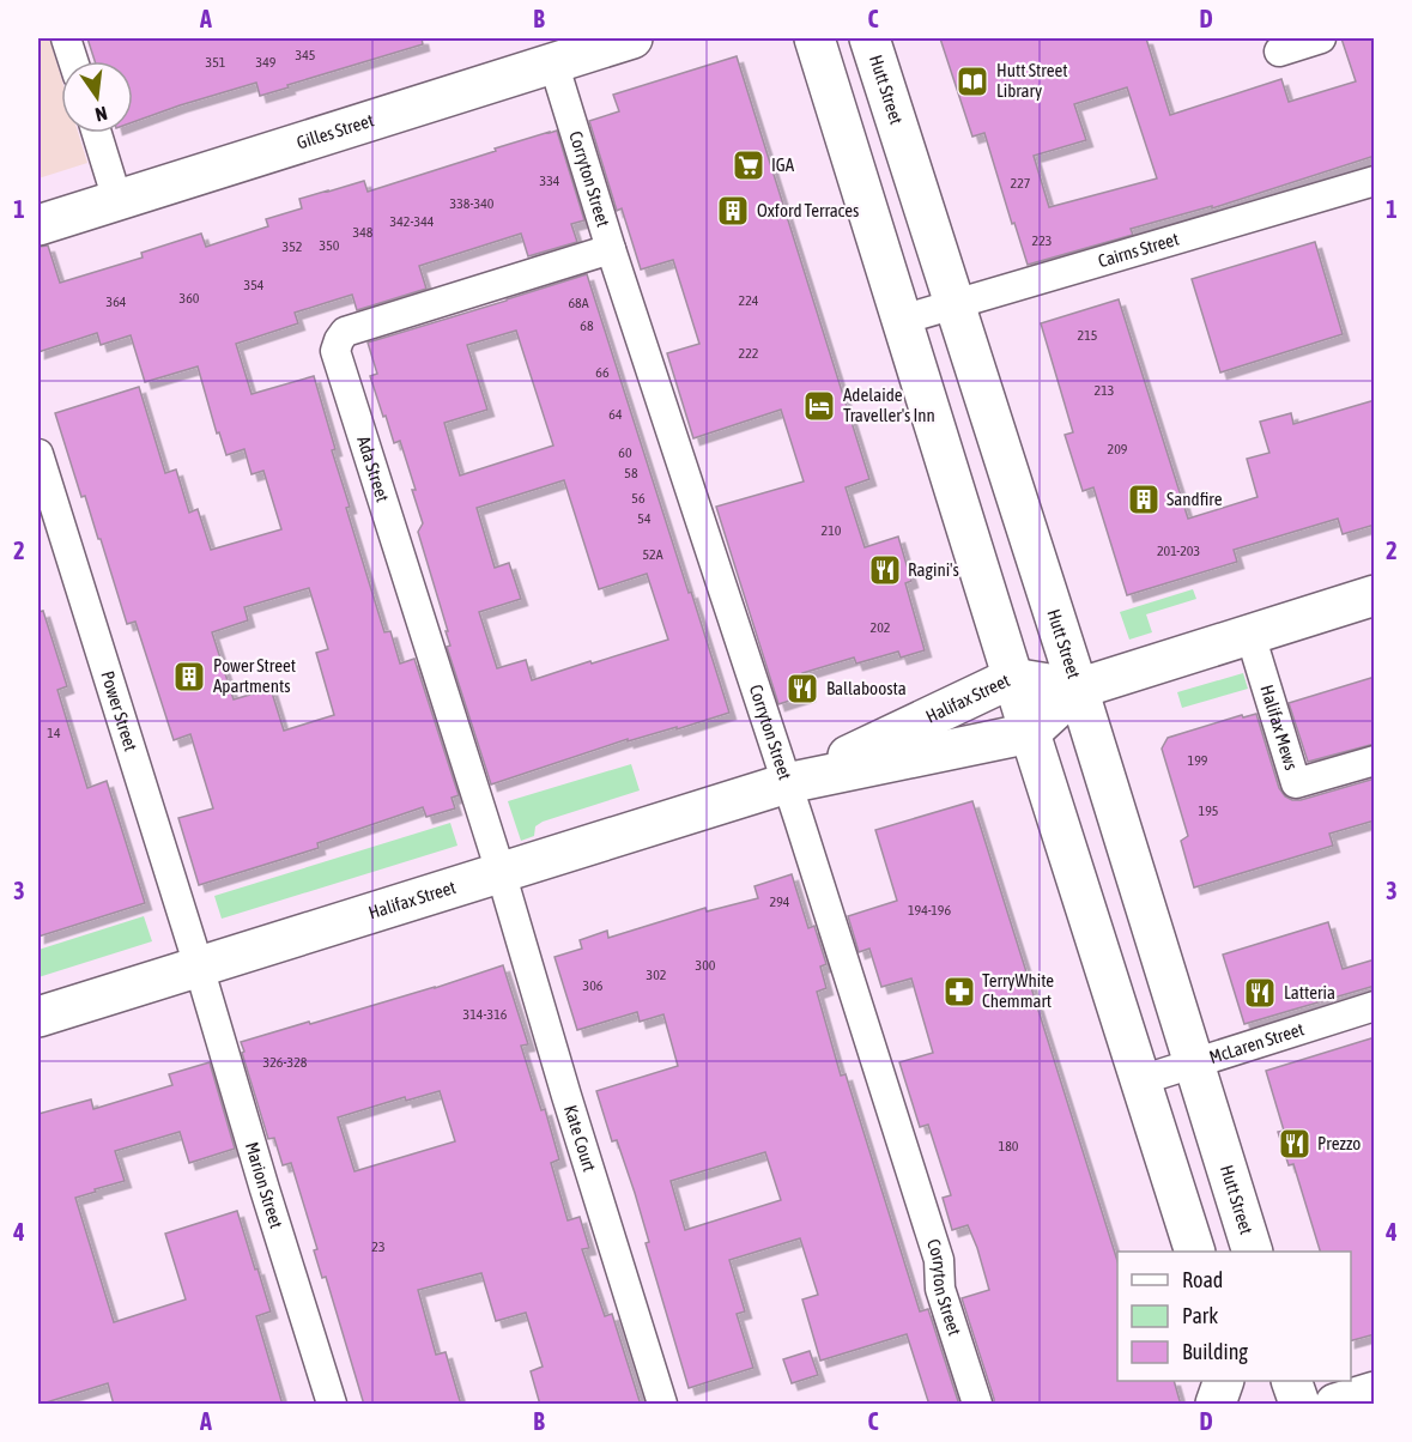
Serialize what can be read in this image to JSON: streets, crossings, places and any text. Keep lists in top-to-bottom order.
{
  "streets": {
    "main road": ["Hutt Street", "Gilles Street", "Halifax Street"],
    "street": [
      "Corryton Street",
      "Cairns Street",
      "Ada Street",
      "Power Street",
      "Halifax Mews",
      "McLaren Street",
      "Kate Court",
      "Marion Street"
    ]
  },
  "crossings": [
    ["Hutt Street", "Cairns Street"],
    ["Hutt Street", "Halifax Street"],
    ["Hutt Street", "McLaren Street"],
    ["Gilles Street", "Corryton Street"],
    ["Corryton Street", "Ada Street"],
    ["Corryton Street", "Halifax Street"],
    ["Ada Street", "Halifax Street"],
    ["Ada Street", "Kate Court"],
    ["Halifax Street", "Power Street"],
    ["Halifax Street", "Halifax Mews"],
    ["Halifax Street", "Kate Court"],
    ["Halifax Street", "Marion Street"],
    ["Power Street", "Marion Street"]
  ],
  "places": {
    "library": ["Hutt Street Library"],
    "supermarket": ["IGA"],
    "building": ["Oxford Terraces", "Sandfire", "Power Street Apartments"],
    "hotel": ["Adelaide Traveller's Inn"],
    "restaurant": [
      "Ragini's",
      "Ballaboosta",
      "Latteria",
      "Prezzo"
    ],
    "pharmacy": ["TerryWhite Chemmart"]
  },
  "house_numbers": [
    "345",
    "351",
    "349",
    "334",
    "227",
    "338-340",
    "342-344",
    "348",
    "223",
    "350",
    "352",
    "354",
    "360",
    "224",
    "364",
    "68A",
    "68",
    "215",
    "222",
    "66",
    "213",
    "64",
    "209",
    "60",
    "58",
    "56",
    "54",
    "210",
    "201-203",
    "52A",
    "202",
    "14",
    "199",
    "195",
    "294",
    "194-196",
    "300",
    "302",
    "306",
    "314-316",
    "326-328",
    "180",
    "23"
  ],
  "legend": ["Road", "Park", "Building"],
  "north": "bottom",
  "grid": {
    "columns": [
      "A",
      "B",
      "C",
      "D"
    ],
    "rows": [
      "1",
      "2",
      "3",
      "4"
    ]
  }
}
